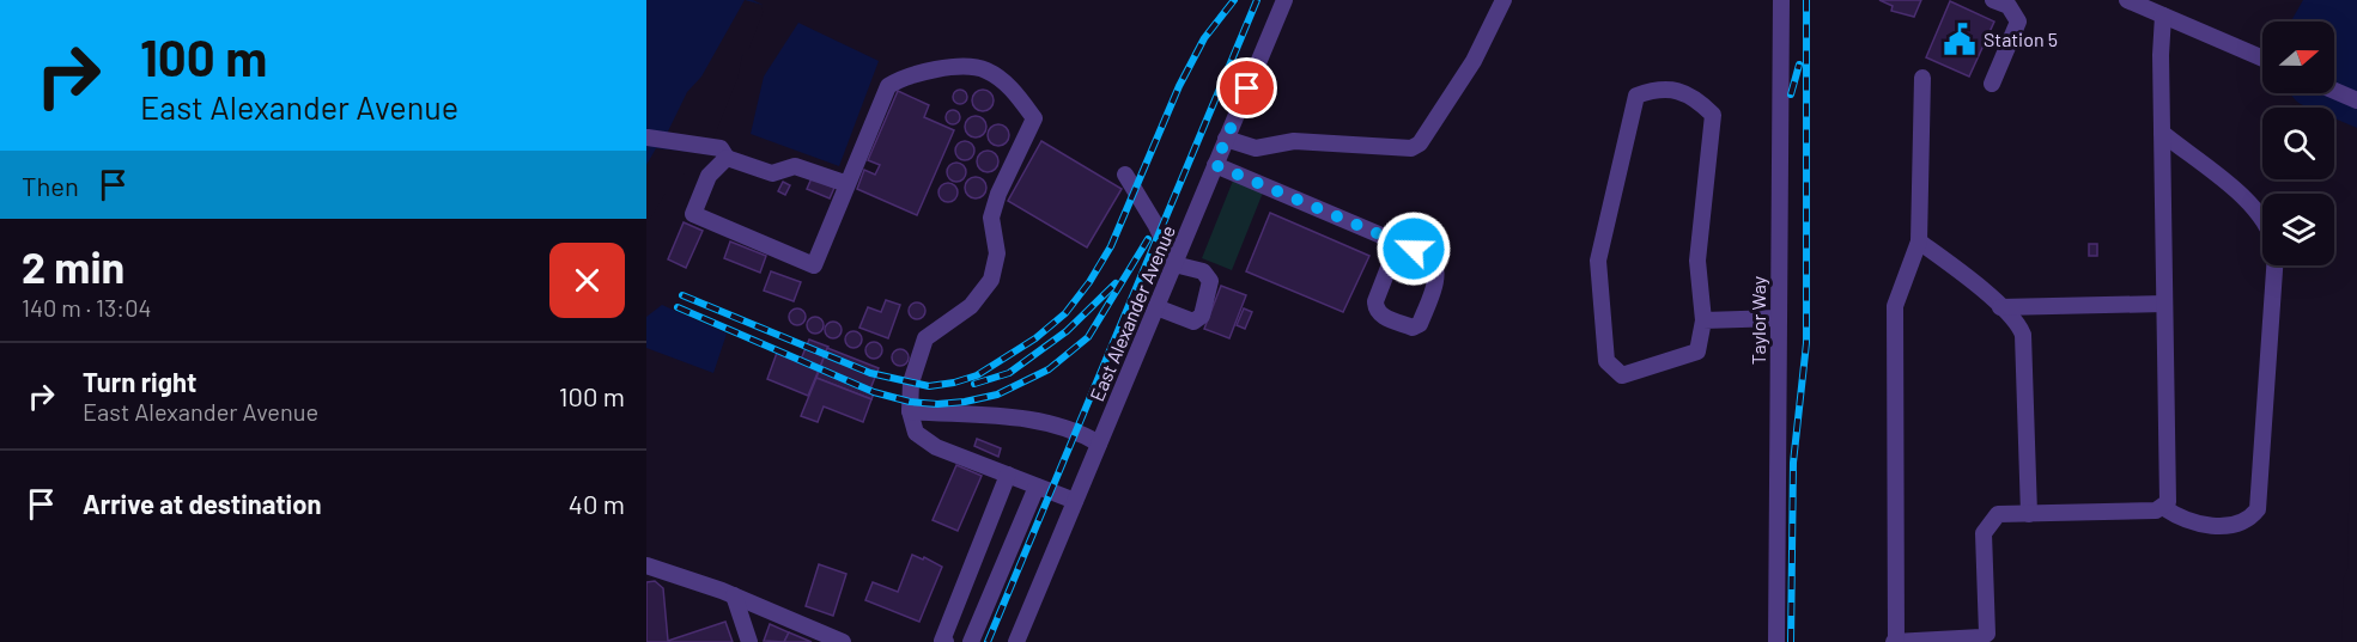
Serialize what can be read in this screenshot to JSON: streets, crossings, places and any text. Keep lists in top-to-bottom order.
{
  "streets": {
    "street": ["East Alexander Avenue", "Taylor Way"]
  },
  "places": {
    "public building": ["Station 5"]
  },
  "north": "right",
  "page": {
    "turn": ["100 m", "East Alexander Avenue"],
    "then": "Then",
    "heading": ["2 min", "140 m · 13:04"],
    "list": [
      {
        "name": "Turn right",
        "note": "East Alexander Avenue",
        "value": "100 m"
      },
      {
        "name": "Arrive at destination",
        "value": "40 m"
      }
    ]
  }
}
